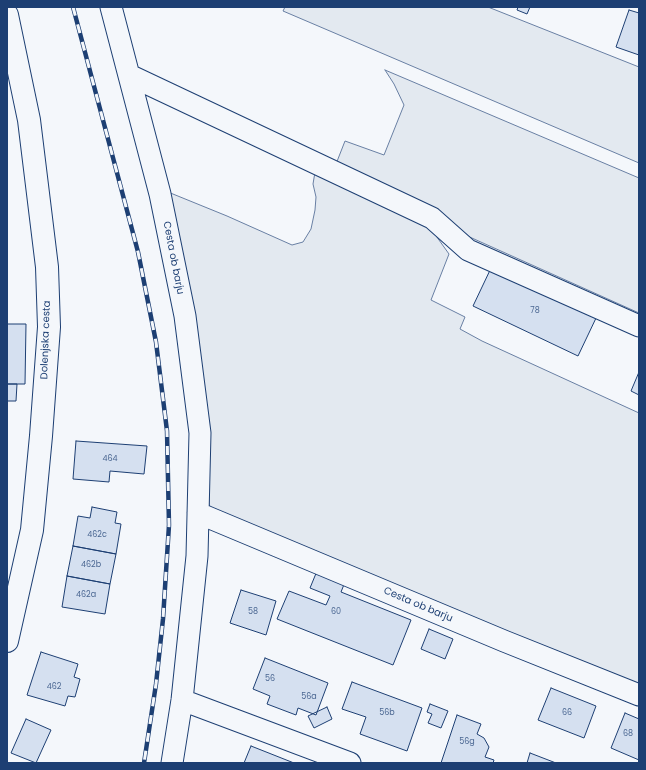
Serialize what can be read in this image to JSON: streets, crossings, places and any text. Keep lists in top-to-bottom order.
{
  "streets": {
    "main road": ["Dolenjska cesta"],
    "street": ["Cesta ob barju"]
  },
  "house_numbers": [
    "78",
    "464",
    "462c",
    "462b",
    "462a",
    "58",
    "60",
    "56",
    "462",
    "56a",
    "56b",
    "66",
    "68",
    "56g"
  ]
}
